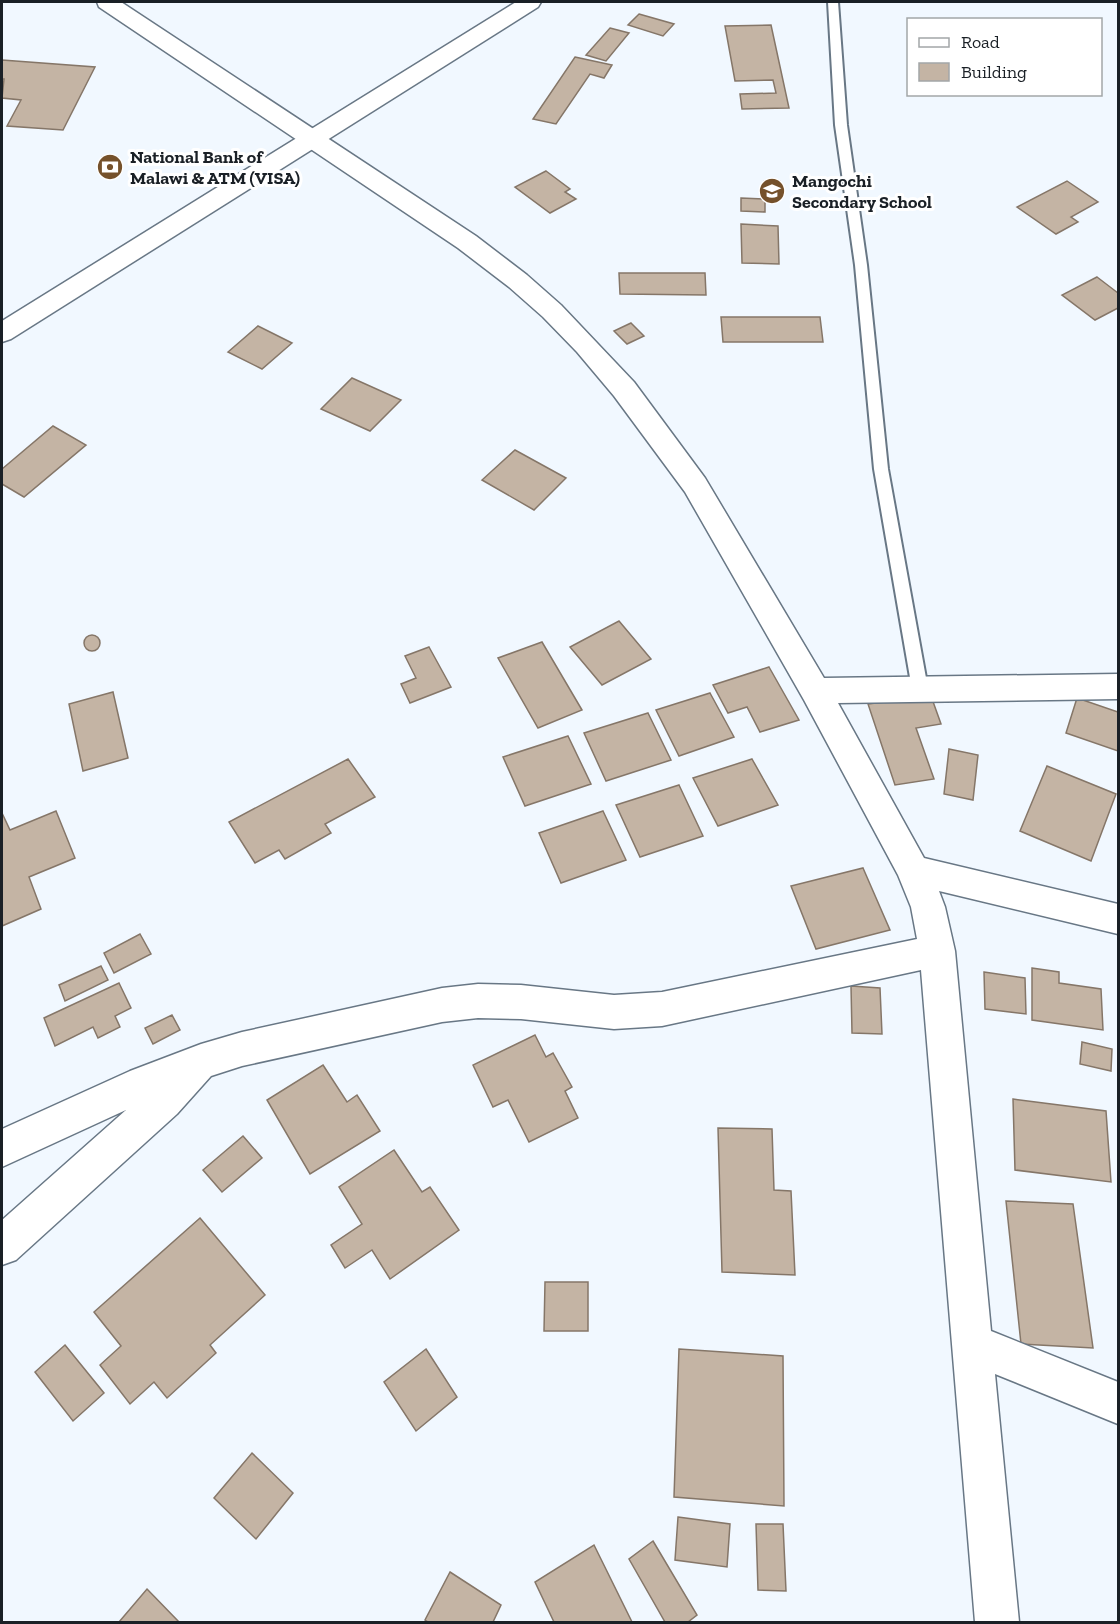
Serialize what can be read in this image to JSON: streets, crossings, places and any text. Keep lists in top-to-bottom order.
{
  "places": {
    "bank": ["National Bank of Malawi & ATM (VISA)"],
    "school or university": ["Mangochi Secondary School"]
  },
  "legend": ["Road", "Building"]
}
